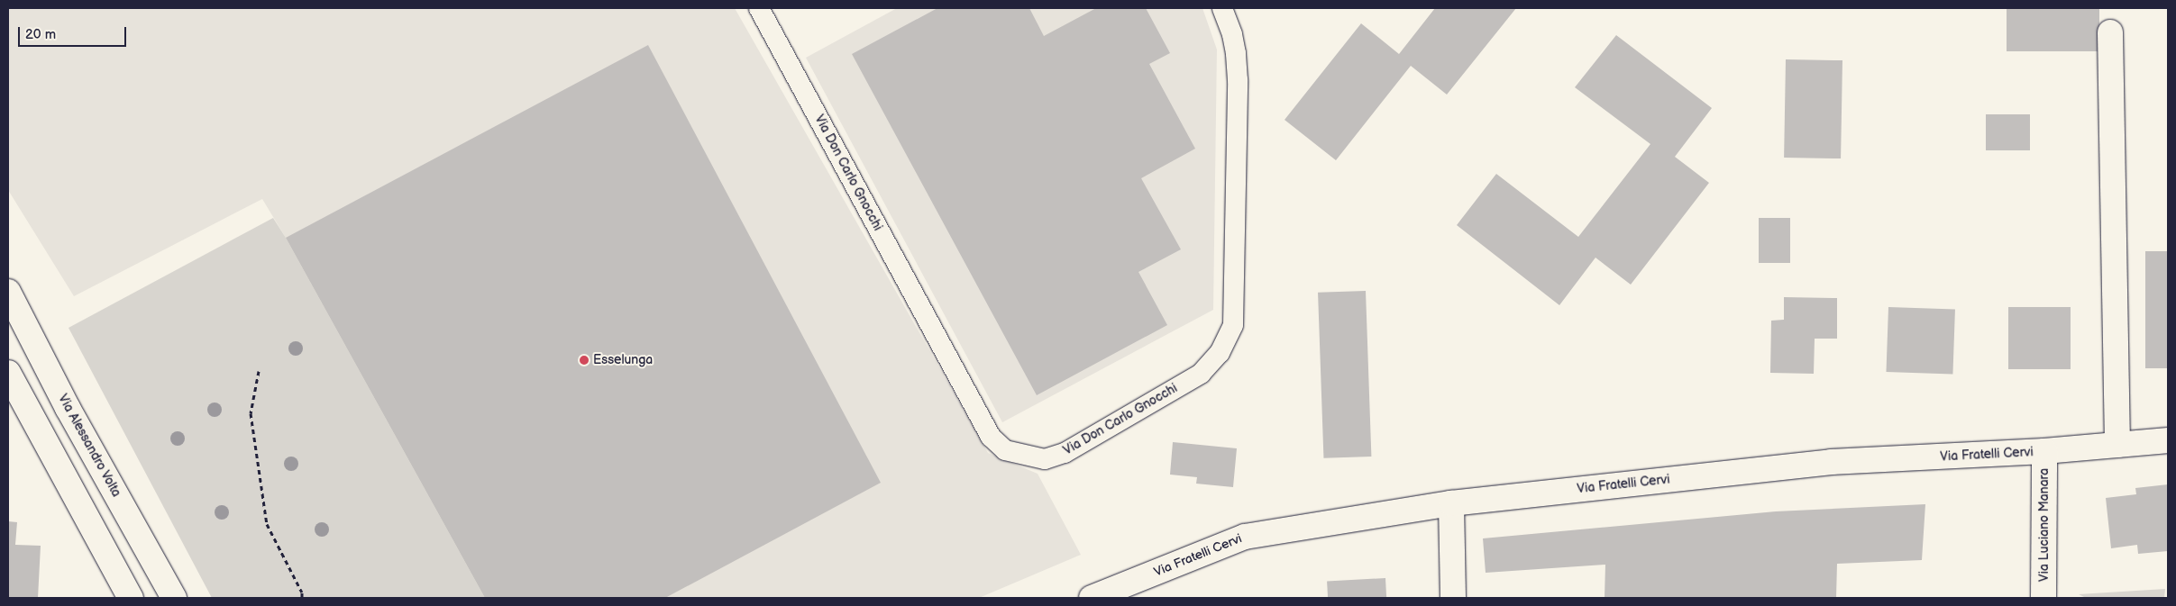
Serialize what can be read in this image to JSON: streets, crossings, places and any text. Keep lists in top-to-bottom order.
{
  "streets": {
    "street": ["Via Alessandro Volta", "Via Fratelli Cervi", "Via Luciano Manara"],
    "lane": ["Via Don Carlo Gnocchi"]
  },
  "crossings": [
    ["Via Fratelli Cervi", "Via Luciano Manara"]
  ],
  "places": ["Esselunga"],
  "scale_bar": "20 m"
}
